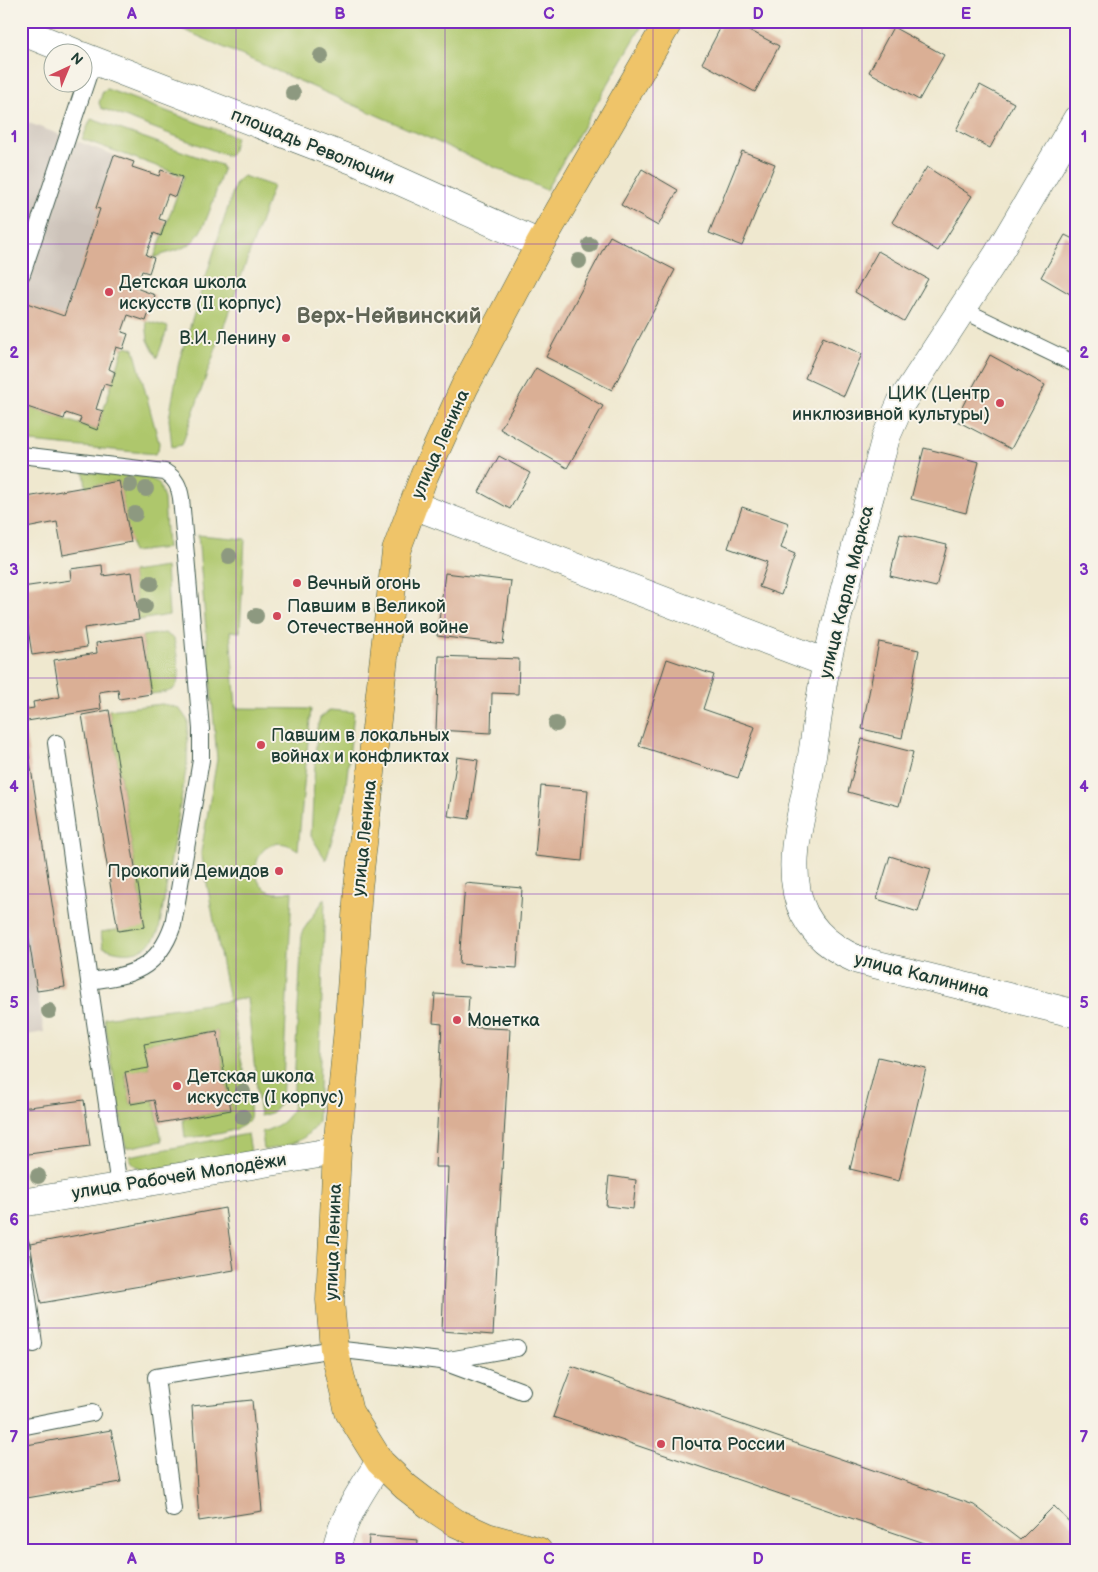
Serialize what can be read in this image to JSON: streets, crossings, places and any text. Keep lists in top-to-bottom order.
{
  "streets": {
    "main road": ["улица Ленина"],
    "street": [
      "площадь Революции",
      "улица Карла Маркса",
      "улица Калинина",
      "улица Рабочей Молодёжи"
    ]
  },
  "crossings": [
    ["площадь Революции", "улица Ленина"],
    ["улица Ленина", "улица Рабочей Молодёжи"],
    ["улица Карла Маркса", "улица Калинина"]
  ],
  "districts": ["Верх-Нейвинский"],
  "places": [
    "Детская школа искусств (II корпус)",
    "В.И. Ленину",
    "ЦИК (Центр инклюзивной культуры)",
    "Вечный огонь",
    "Павшим в Великой Отечественной войне",
    "Павшим в локальных войнах и конфликтах",
    "Прокопий Демидов",
    "Монетка",
    "Детская школа искусств (I корпус)",
    "Почта России"
  ],
  "north": "top right",
  "grid": {
    "columns": [
      "A",
      "B",
      "C",
      "D",
      "E"
    ],
    "rows": [
      "1",
      "2",
      "3",
      "4",
      "5",
      "6",
      "7"
    ]
  }
}
